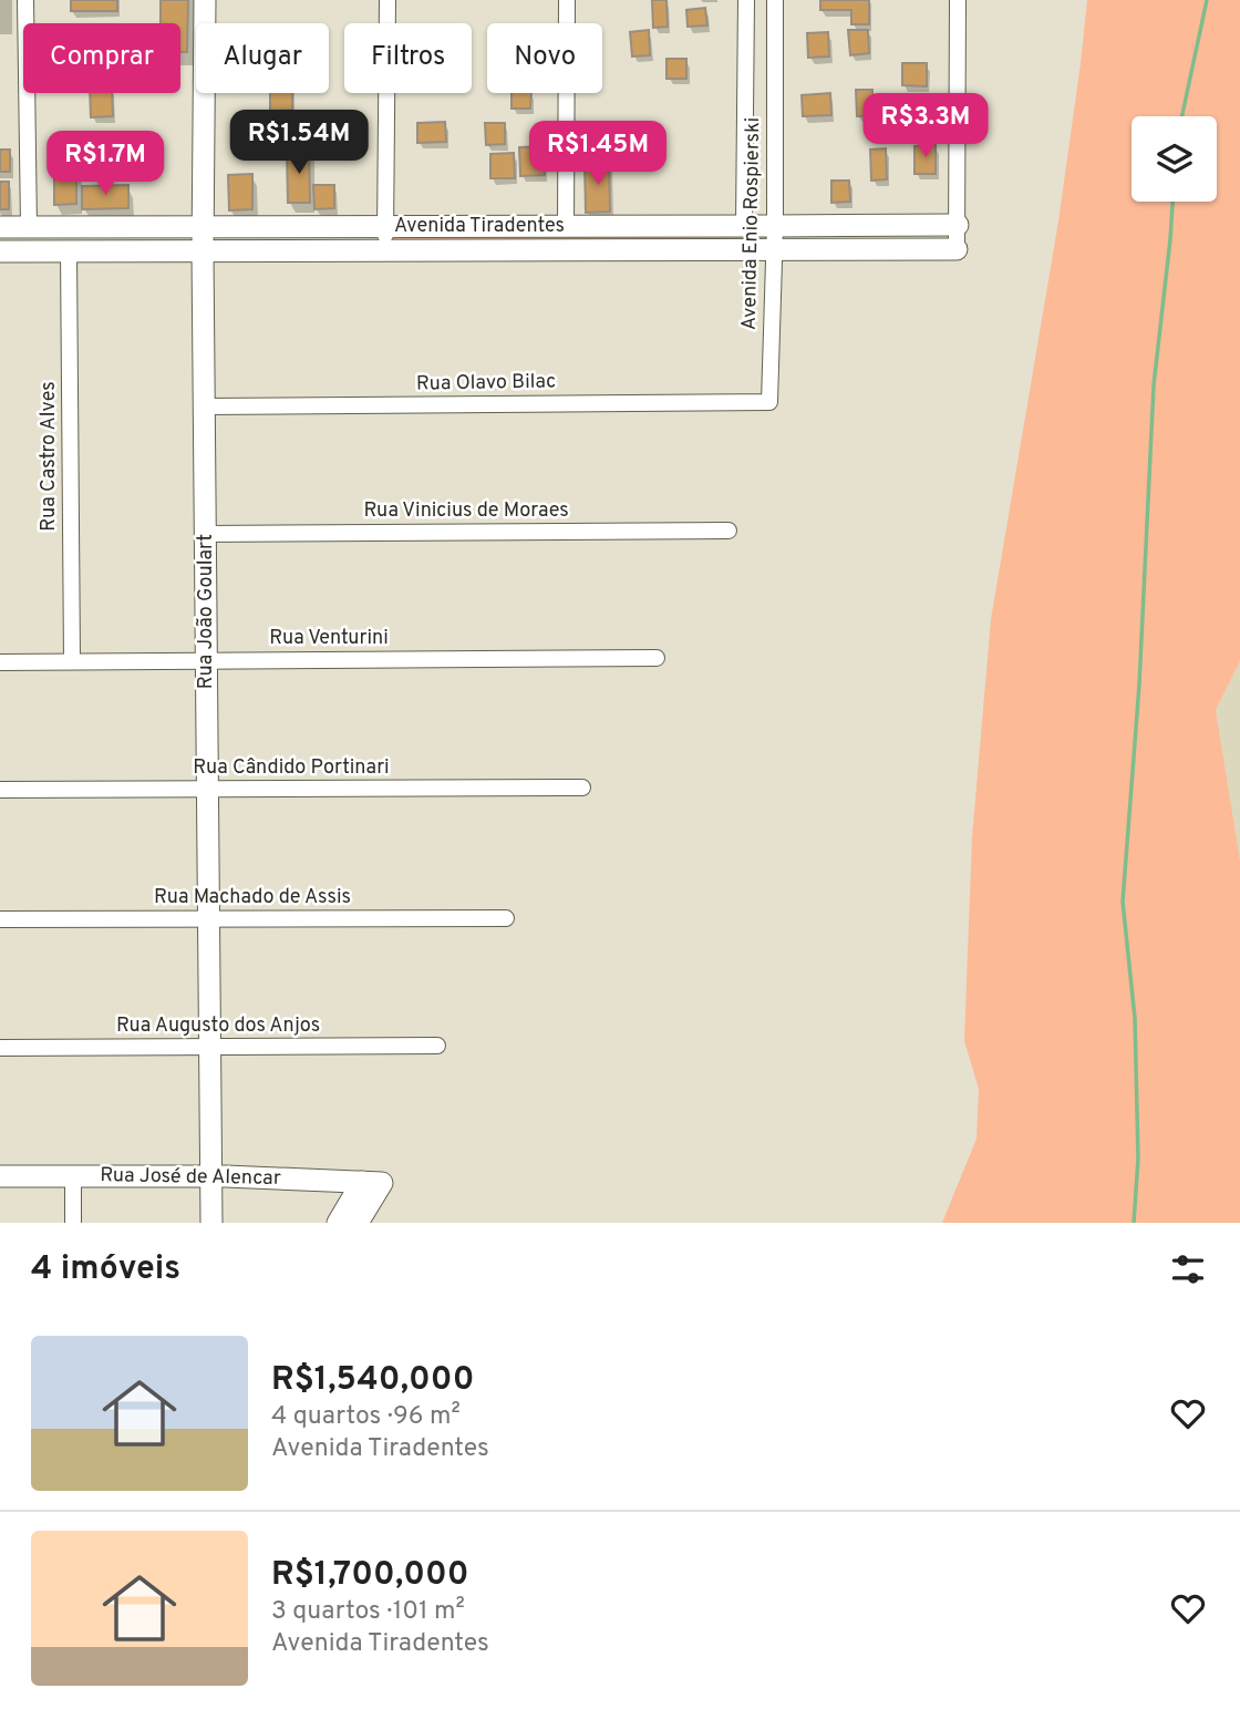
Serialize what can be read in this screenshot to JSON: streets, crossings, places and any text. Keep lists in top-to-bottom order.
{
  "streets": {
    "street": [
      "Avenida Enio Rospierski",
      "Avenida Tiradentes",
      "Rua Olavo Bilac",
      "Rua Castro Alves",
      "Rua Vinicius de Moraes",
      "Rua João Goulart",
      "Rua Venturini",
      "Rua Cândido Portinari",
      "Rua Machado de Assis",
      "Rua Augusto dos Anjos",
      "Rua José de Alencar"
    ]
  },
  "crossings": [
    ["Avenida Enio Rospierski", "Avenida Tiradentes"],
    ["Avenida Enio Rospierski", "Rua Olavo Bilac"],
    ["Avenida Tiradentes", "Rua Castro Alves"],
    ["Avenida Tiradentes", "Rua João Goulart"],
    ["Rua Olavo Bilac", "Rua João Goulart"],
    ["Rua Castro Alves", "Rua Venturini"],
    ["Rua Vinicius de Moraes", "Rua João Goulart"],
    ["Rua João Goulart", "Rua Venturini"],
    ["Rua João Goulart", "Rua Cândido Portinari"],
    ["Rua João Goulart", "Rua Machado de Assis"],
    ["Rua João Goulart", "Rua Augusto dos Anjos"],
    ["Rua João Goulart", "Rua José de Alencar"]
  ],
  "page": {
    "chip": [
      "Comprar",
      "Alugar",
      "Filtros",
      "Novo"
    ],
    "price": [
      "R$3.3M",
      "R$1.54M",
      "R$1.45M",
      "R$1.7M"
    ],
    "heading": "4 imóveis",
    "list": [
      {
        "name": "R$1,540,000",
        "note": "4 quartos · 96 m² · Avenida Tiradentes"
      },
      {
        "name": "R$1,700,000",
        "note": "3 quartos · 101 m² · Avenida Tiradentes"
      }
    ]
  }
}
